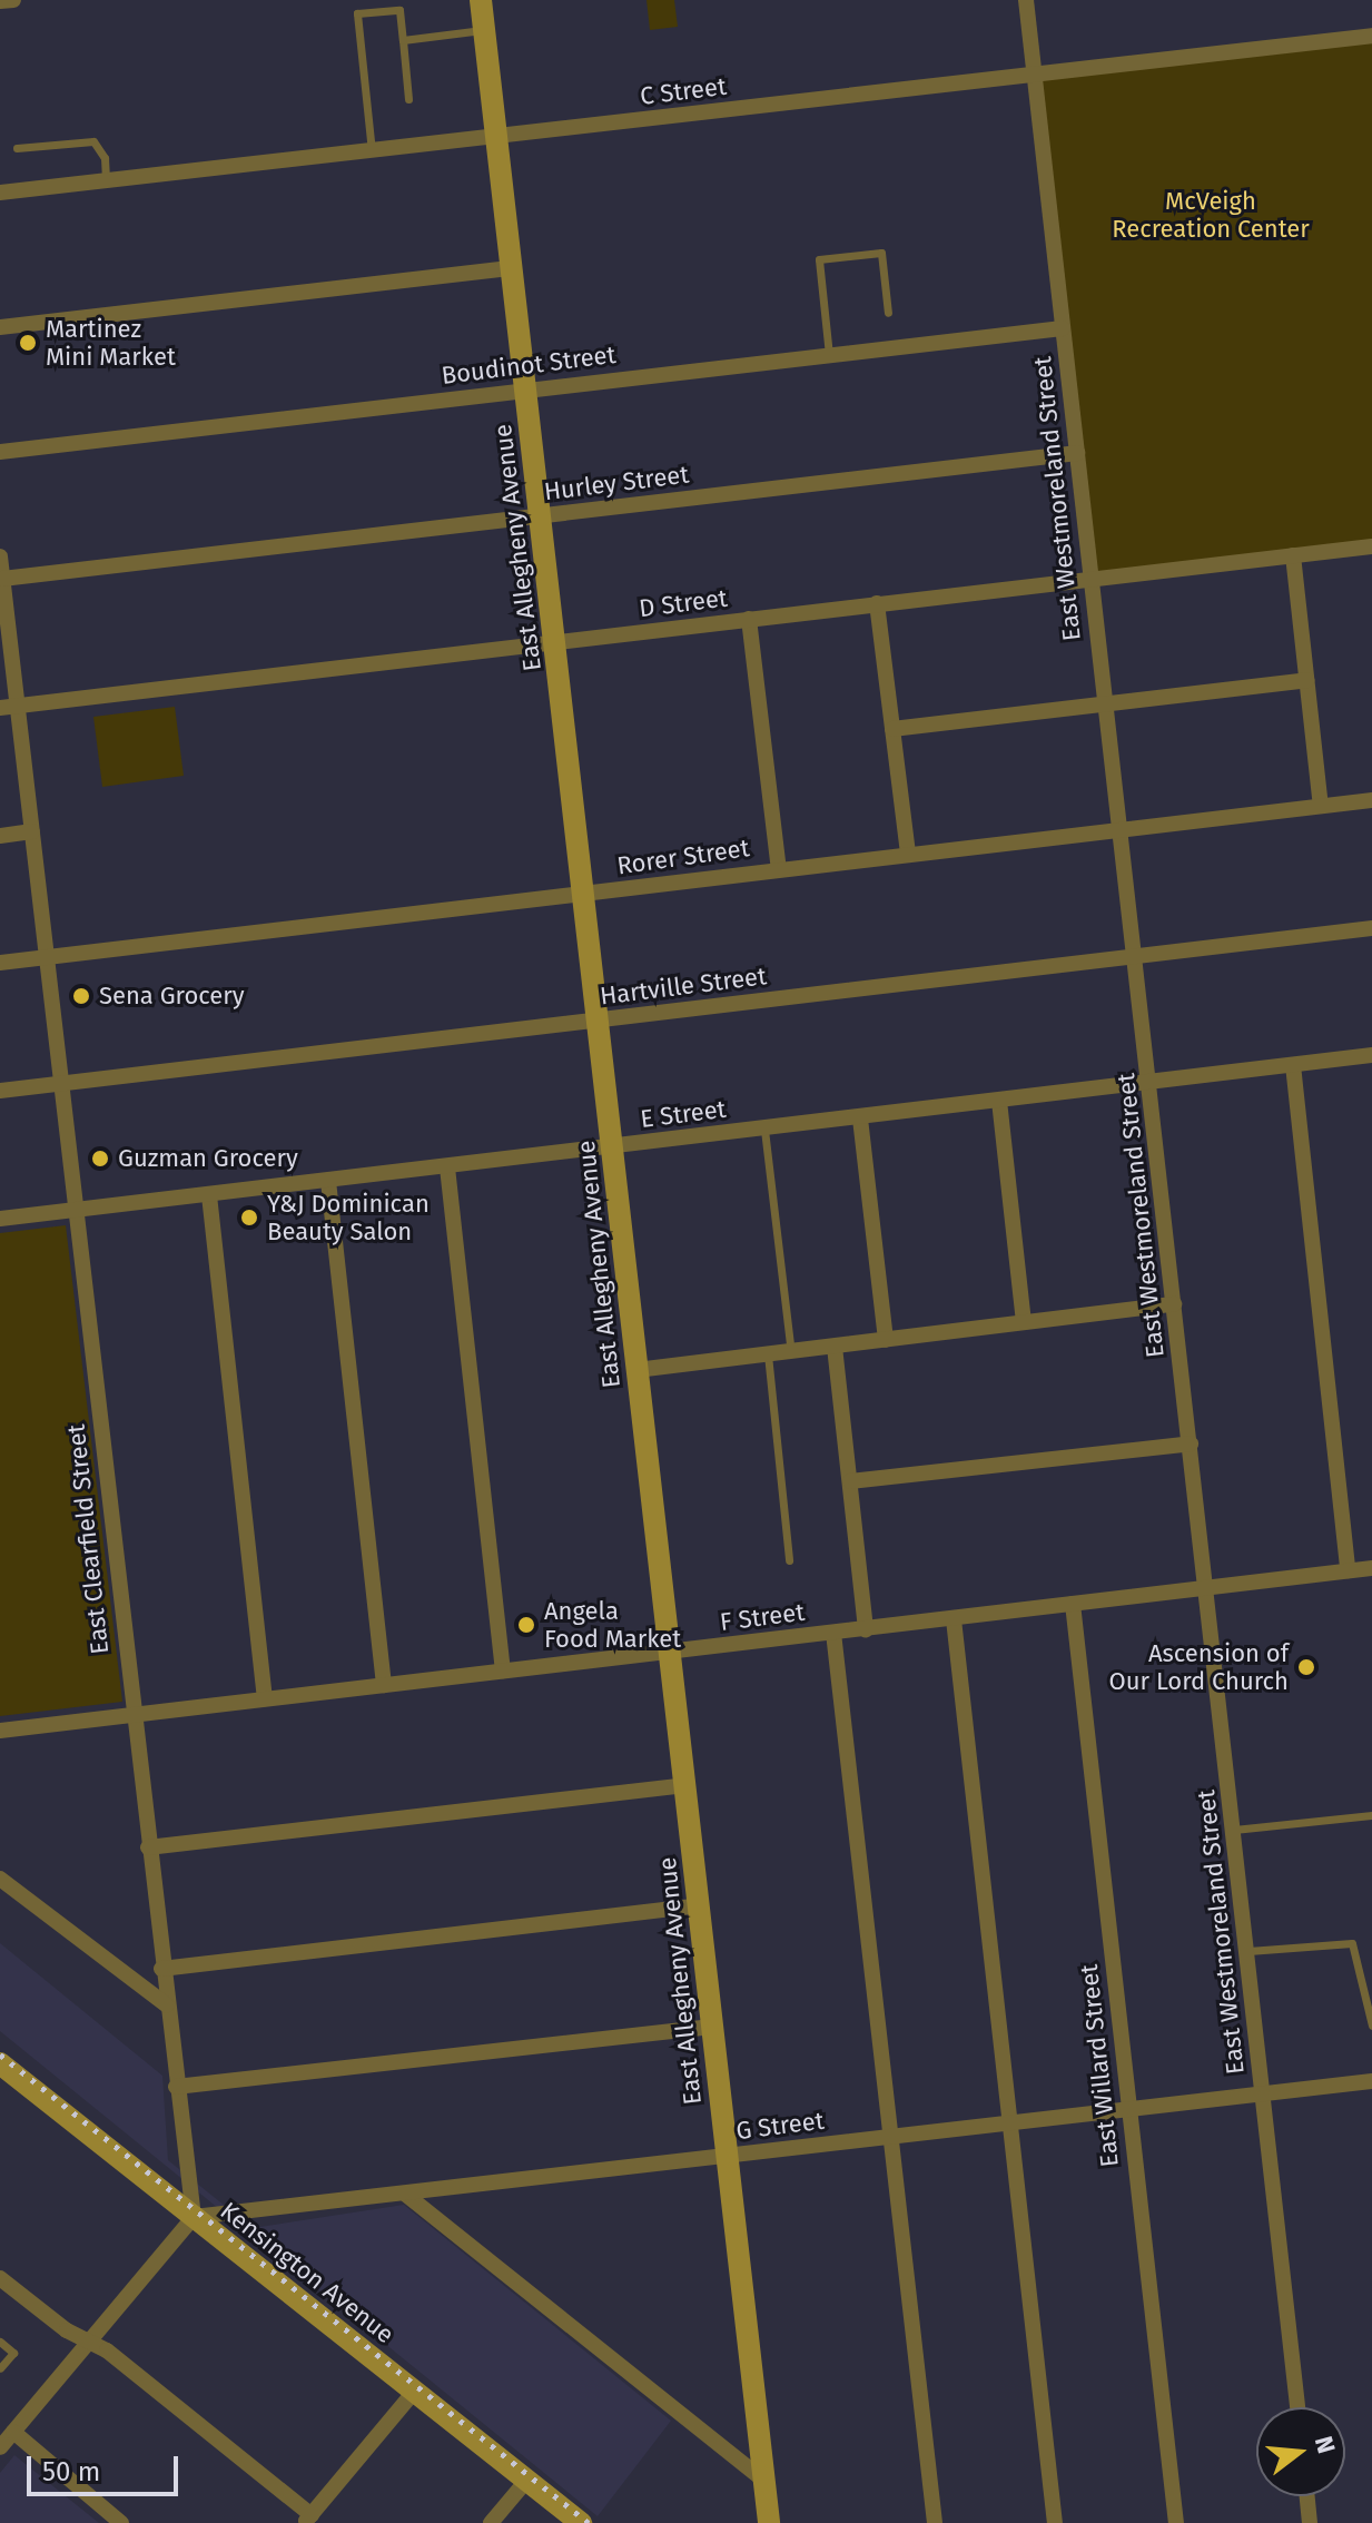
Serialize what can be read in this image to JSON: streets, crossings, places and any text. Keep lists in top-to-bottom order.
{
  "streets": {
    "main road": ["East Allegheny Avenue", "Kensington Avenue"],
    "street": [
      "C Street",
      "Boudinot Street",
      "Hurley Street",
      "East Westmoreland Street",
      "D Street",
      "Rorer Street",
      "Hartville Street",
      "E Street",
      "East Clearfield Street",
      "F Street",
      "East Willard Street",
      "G Street"
    ]
  },
  "crossings": [
    ["C Street", "East Westmoreland Street"],
    ["C Street", "East Allegheny Avenue"],
    ["Boudinot Street", "East Westmoreland Street"],
    ["Boudinot Street", "East Allegheny Avenue"],
    ["Hurley Street", "East Westmoreland Street"],
    ["Hurley Street", "East Allegheny Avenue"],
    ["Hurley Street", "East Clearfield Street"],
    ["East Westmoreland Street", "D Street"],
    ["East Westmoreland Street", "Rorer Street"],
    ["East Westmoreland Street", "Hartville Street"],
    ["East Westmoreland Street", "E Street"],
    ["East Westmoreland Street", "F Street"],
    ["East Westmoreland Street", "G Street"],
    ["East Allegheny Avenue", "D Street"],
    ["East Allegheny Avenue", "Rorer Street"],
    ["East Allegheny Avenue", "Hartville Street"],
    ["East Allegheny Avenue", "E Street"],
    ["East Allegheny Avenue", "F Street"],
    ["East Allegheny Avenue", "G Street"],
    ["D Street", "East Clearfield Street"],
    ["Rorer Street", "East Clearfield Street"],
    ["Hartville Street", "East Clearfield Street"],
    ["E Street", "East Clearfield Street"],
    ["East Clearfield Street", "F Street"],
    ["East Clearfield Street", "G Street"],
    ["East Clearfield Street", "Kensington Avenue"],
    ["F Street", "East Willard Street"],
    ["East Willard Street", "G Street"],
    ["G Street", "Kensington Avenue"]
  ],
  "parks": ["McVeigh Recreation Center"],
  "places": [
    "Martinez Mini Market",
    "Sena Grocery",
    "Guzman Grocery",
    "Y&J Dominican Beauty Salon",
    "Angela Food Market",
    "Ascension of Our Lord Church"
  ],
  "scale_bar": "50 m",
  "north": "right"
}
